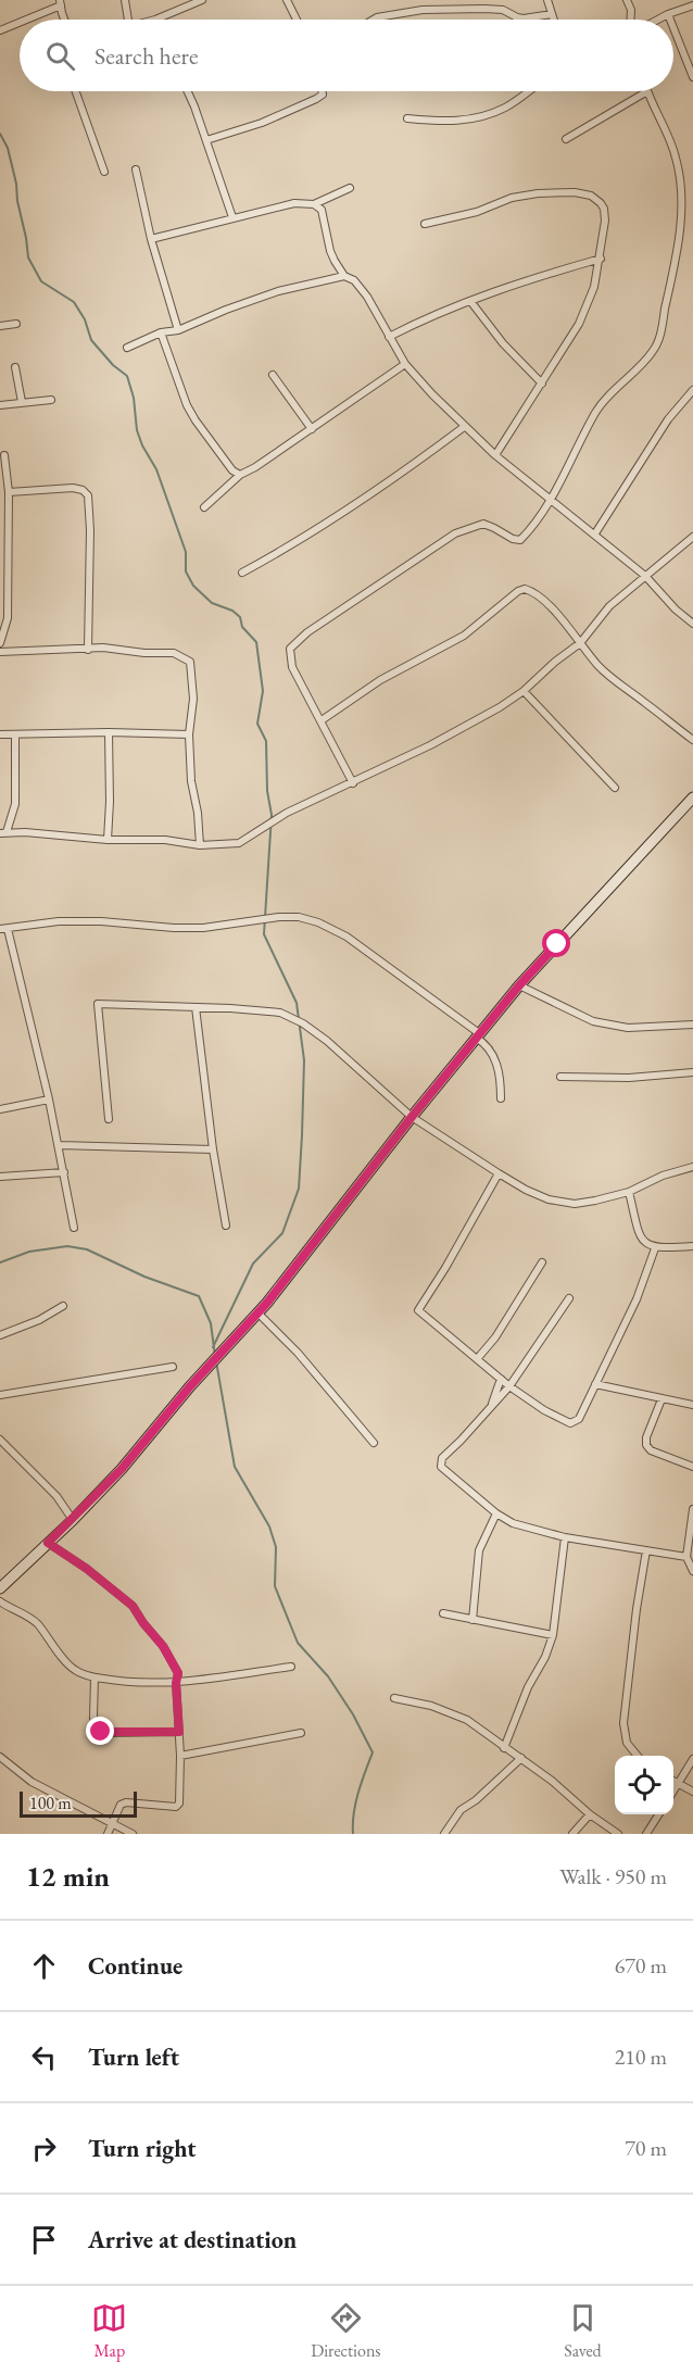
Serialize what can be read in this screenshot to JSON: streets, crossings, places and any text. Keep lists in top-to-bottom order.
{
  "scale_bar": "100 m",
  "page": {
    "search": "Search here",
    "scale": "100 m",
    "heading": ["12 min", "Walk · 950 m"],
    "list": [
      ["Continue", "670 m"],
      ["Turn left", "210 m"],
      ["Turn right", "70 m"],
      "Arrive at destination"
    ],
    "nav": ["Map", "Directions", "Saved"]
  }
}
